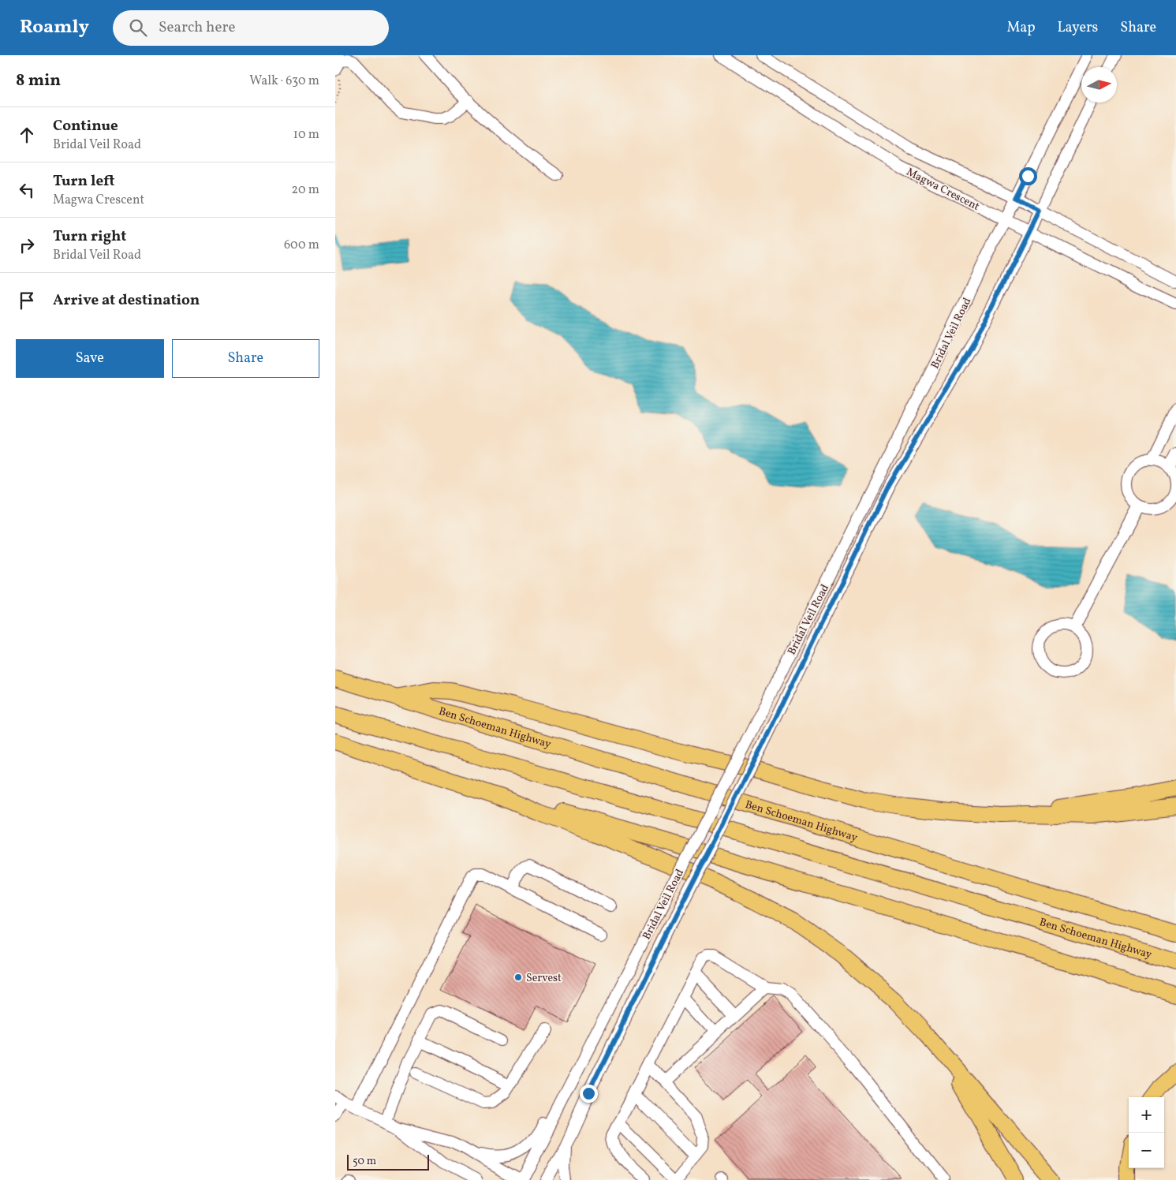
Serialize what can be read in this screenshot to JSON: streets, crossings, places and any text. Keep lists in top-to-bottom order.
{
  "streets": {
    "highway": ["Ben Schoeman Highway"],
    "street": ["Magwa Crescent", "Bridal Veil Road"]
  },
  "crossings": [
    ["Magwa Crescent", "Bridal Veil Road"]
  ],
  "places": ["Servest"],
  "scale_bar": "50 m",
  "north": "right",
  "page": {
    "header": "Roamly",
    "search": "Search here",
    "nav": ["Map", "Layers", "Share"],
    "heading": ["8 min", "Walk · 630 m"],
    "list": [
      ["Continue", "Bridal Veil Road", "10 m"],
      ["Turn left", "Magwa Crescent", "20 m"],
      ["Turn right", "Bridal Veil Road", "600 m"],
      "Arrive at destination"
    ],
    "buttons": ["Save", "Share"],
    "map_buttons": ["+", "−"],
    "scale": "50 m"
  }
}
